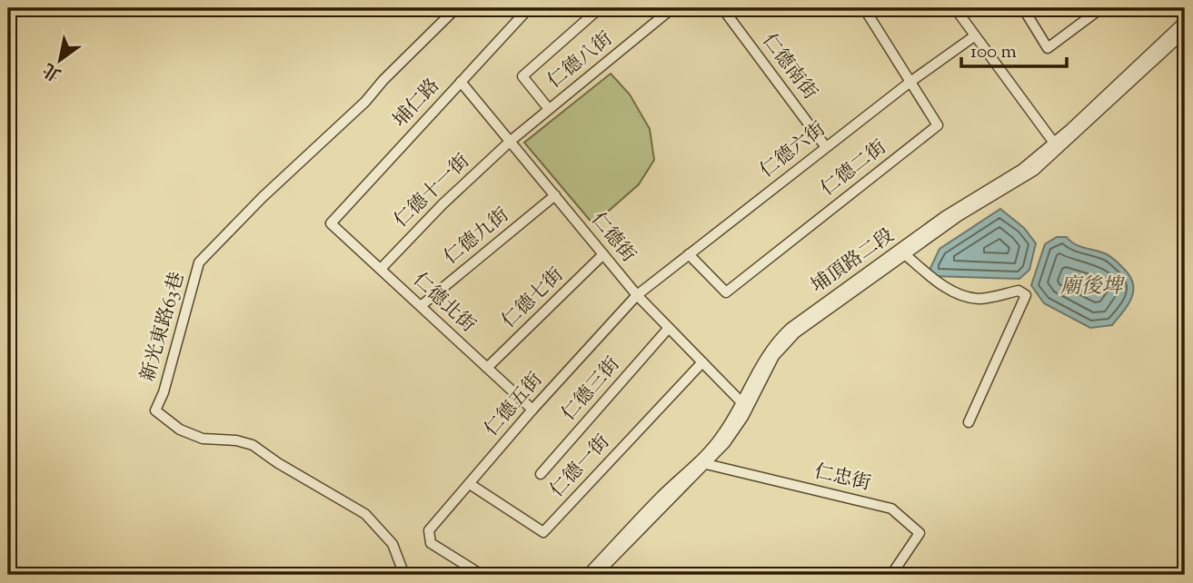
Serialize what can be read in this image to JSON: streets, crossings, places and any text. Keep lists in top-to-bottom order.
{
  "streets": {
    "street": [
      "仁德八街",
      "仁德南街",
      "埔仁路",
      "仁德六街",
      "仁德二街",
      "仁德十一街",
      "仁德九街",
      "仁德街",
      "埔頂路二段",
      "仁德七街",
      "仁德北街",
      "新光東路63巷",
      "仁德三街",
      "仁德五街",
      "仁德一街",
      "仁忠街"
    ]
  },
  "crossings": [
    ["仁德八街", "仁德十一街"],
    ["仁德八街", "仁德街"],
    ["仁德南街", "仁德六街"],
    ["埔仁路", "仁德街"],
    ["埔仁路", "仁德北街"],
    ["仁德六街", "仁德二街"],
    ["仁德六街", "仁德街"],
    ["仁德六街", "仁德五街"],
    ["仁德十一街", "仁德街"],
    ["仁德十一街", "仁德北街"],
    ["仁德九街", "仁德街"],
    ["仁德九街", "仁德北街"],
    ["仁德街", "埔頂路二段"],
    ["仁德街", "仁德七街"],
    ["仁德街", "仁德三街"],
    ["仁德街", "仁德五街"],
    ["仁德街", "仁德一街"],
    ["埔頂路二段", "仁忠街"],
    ["仁德七街", "仁德北街"],
    ["仁德北街", "仁德五街"],
    ["仁德五街", "仁德一街"]
  ],
  "water": ["廟後埤"],
  "scale_bar": "100 m",
  "north": "bottom left"
}
